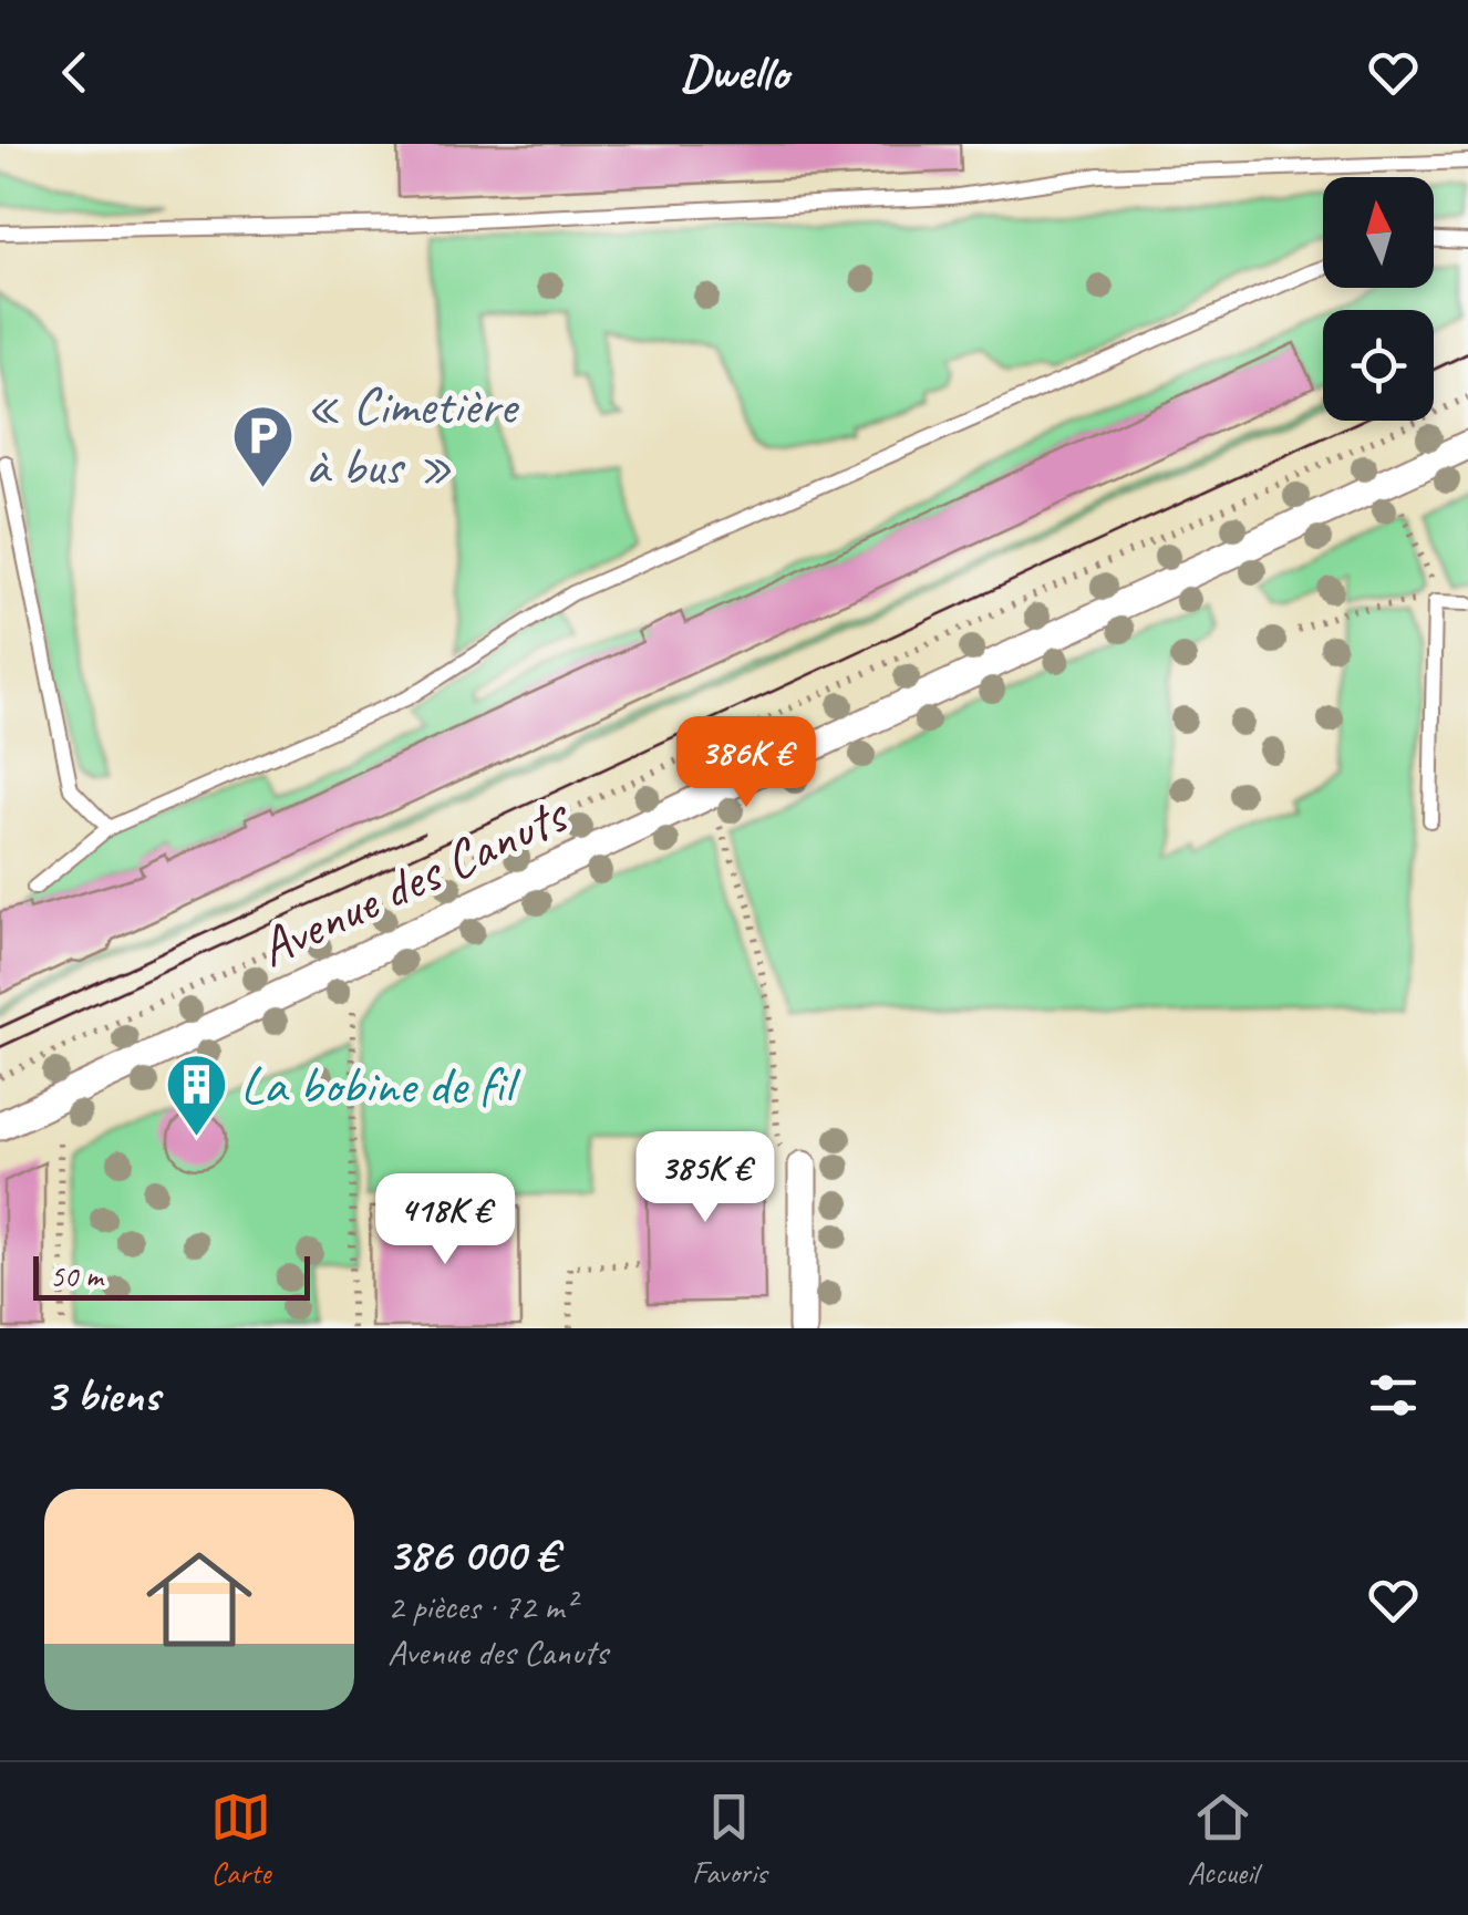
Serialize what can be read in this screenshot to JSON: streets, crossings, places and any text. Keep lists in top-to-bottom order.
{
  "streets": {
    "street": ["Avenue des Canuts"]
  },
  "places": {
    "parking": ["« Cimetière à bus »"],
    "building": ["La bobine de fil"]
  },
  "scale_bar": "50 m",
  "north": "top",
  "page": {
    "header": "Dwello",
    "price": ["386K €", "385K €", "418K €"],
    "scale": "50 m",
    "heading": "3 biens",
    "list": [
      {
        "name": "386 000 €",
        "note": "2 pièces · 72 m² · Avenue des Canuts"
      }
    ],
    "tabs": ["Carte", "Favoris", "Accueil"]
  }
}
